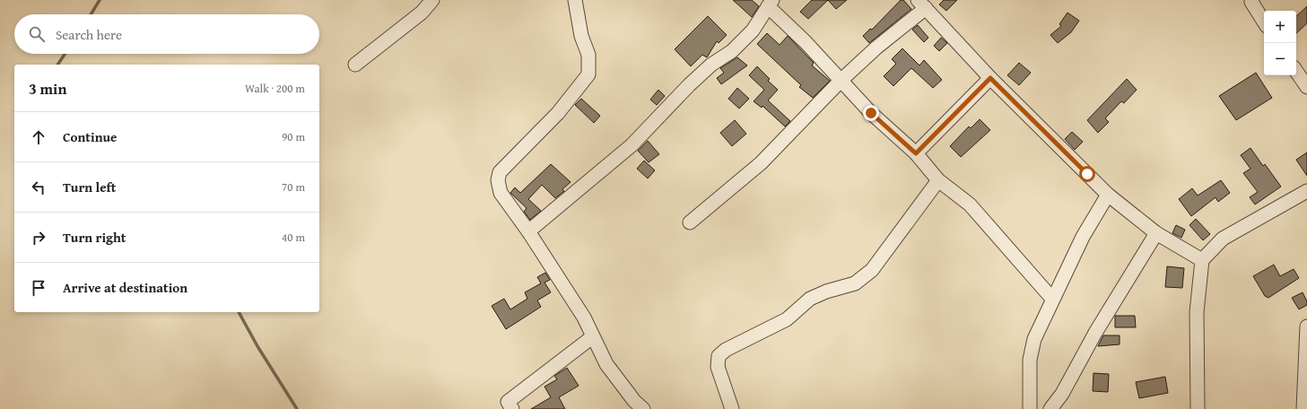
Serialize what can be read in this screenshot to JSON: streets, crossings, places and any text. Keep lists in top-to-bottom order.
{
  "page": {
    "map_buttons": ["+", "−"],
    "search": "Search here",
    "heading": ["3 min", "Walk · 200 m"],
    "list": [
      ["Continue", "90 m"],
      ["Turn left", "70 m"],
      ["Turn right", "40 m"],
      "Arrive at destination"
    ]
  }
}
